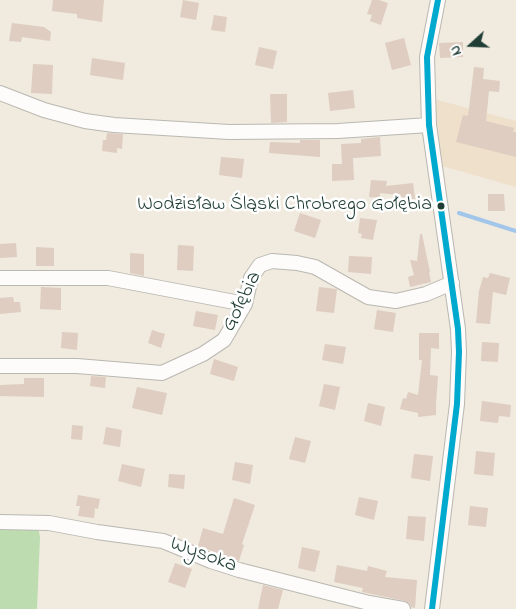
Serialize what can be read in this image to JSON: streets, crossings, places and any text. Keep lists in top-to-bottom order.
{
  "streets": {
    "street": ["Gołębia", "Wysoka"]
  },
  "places": ["Wodzisław Śląski Chrobrego Gołębia"],
  "north": "left"
}
